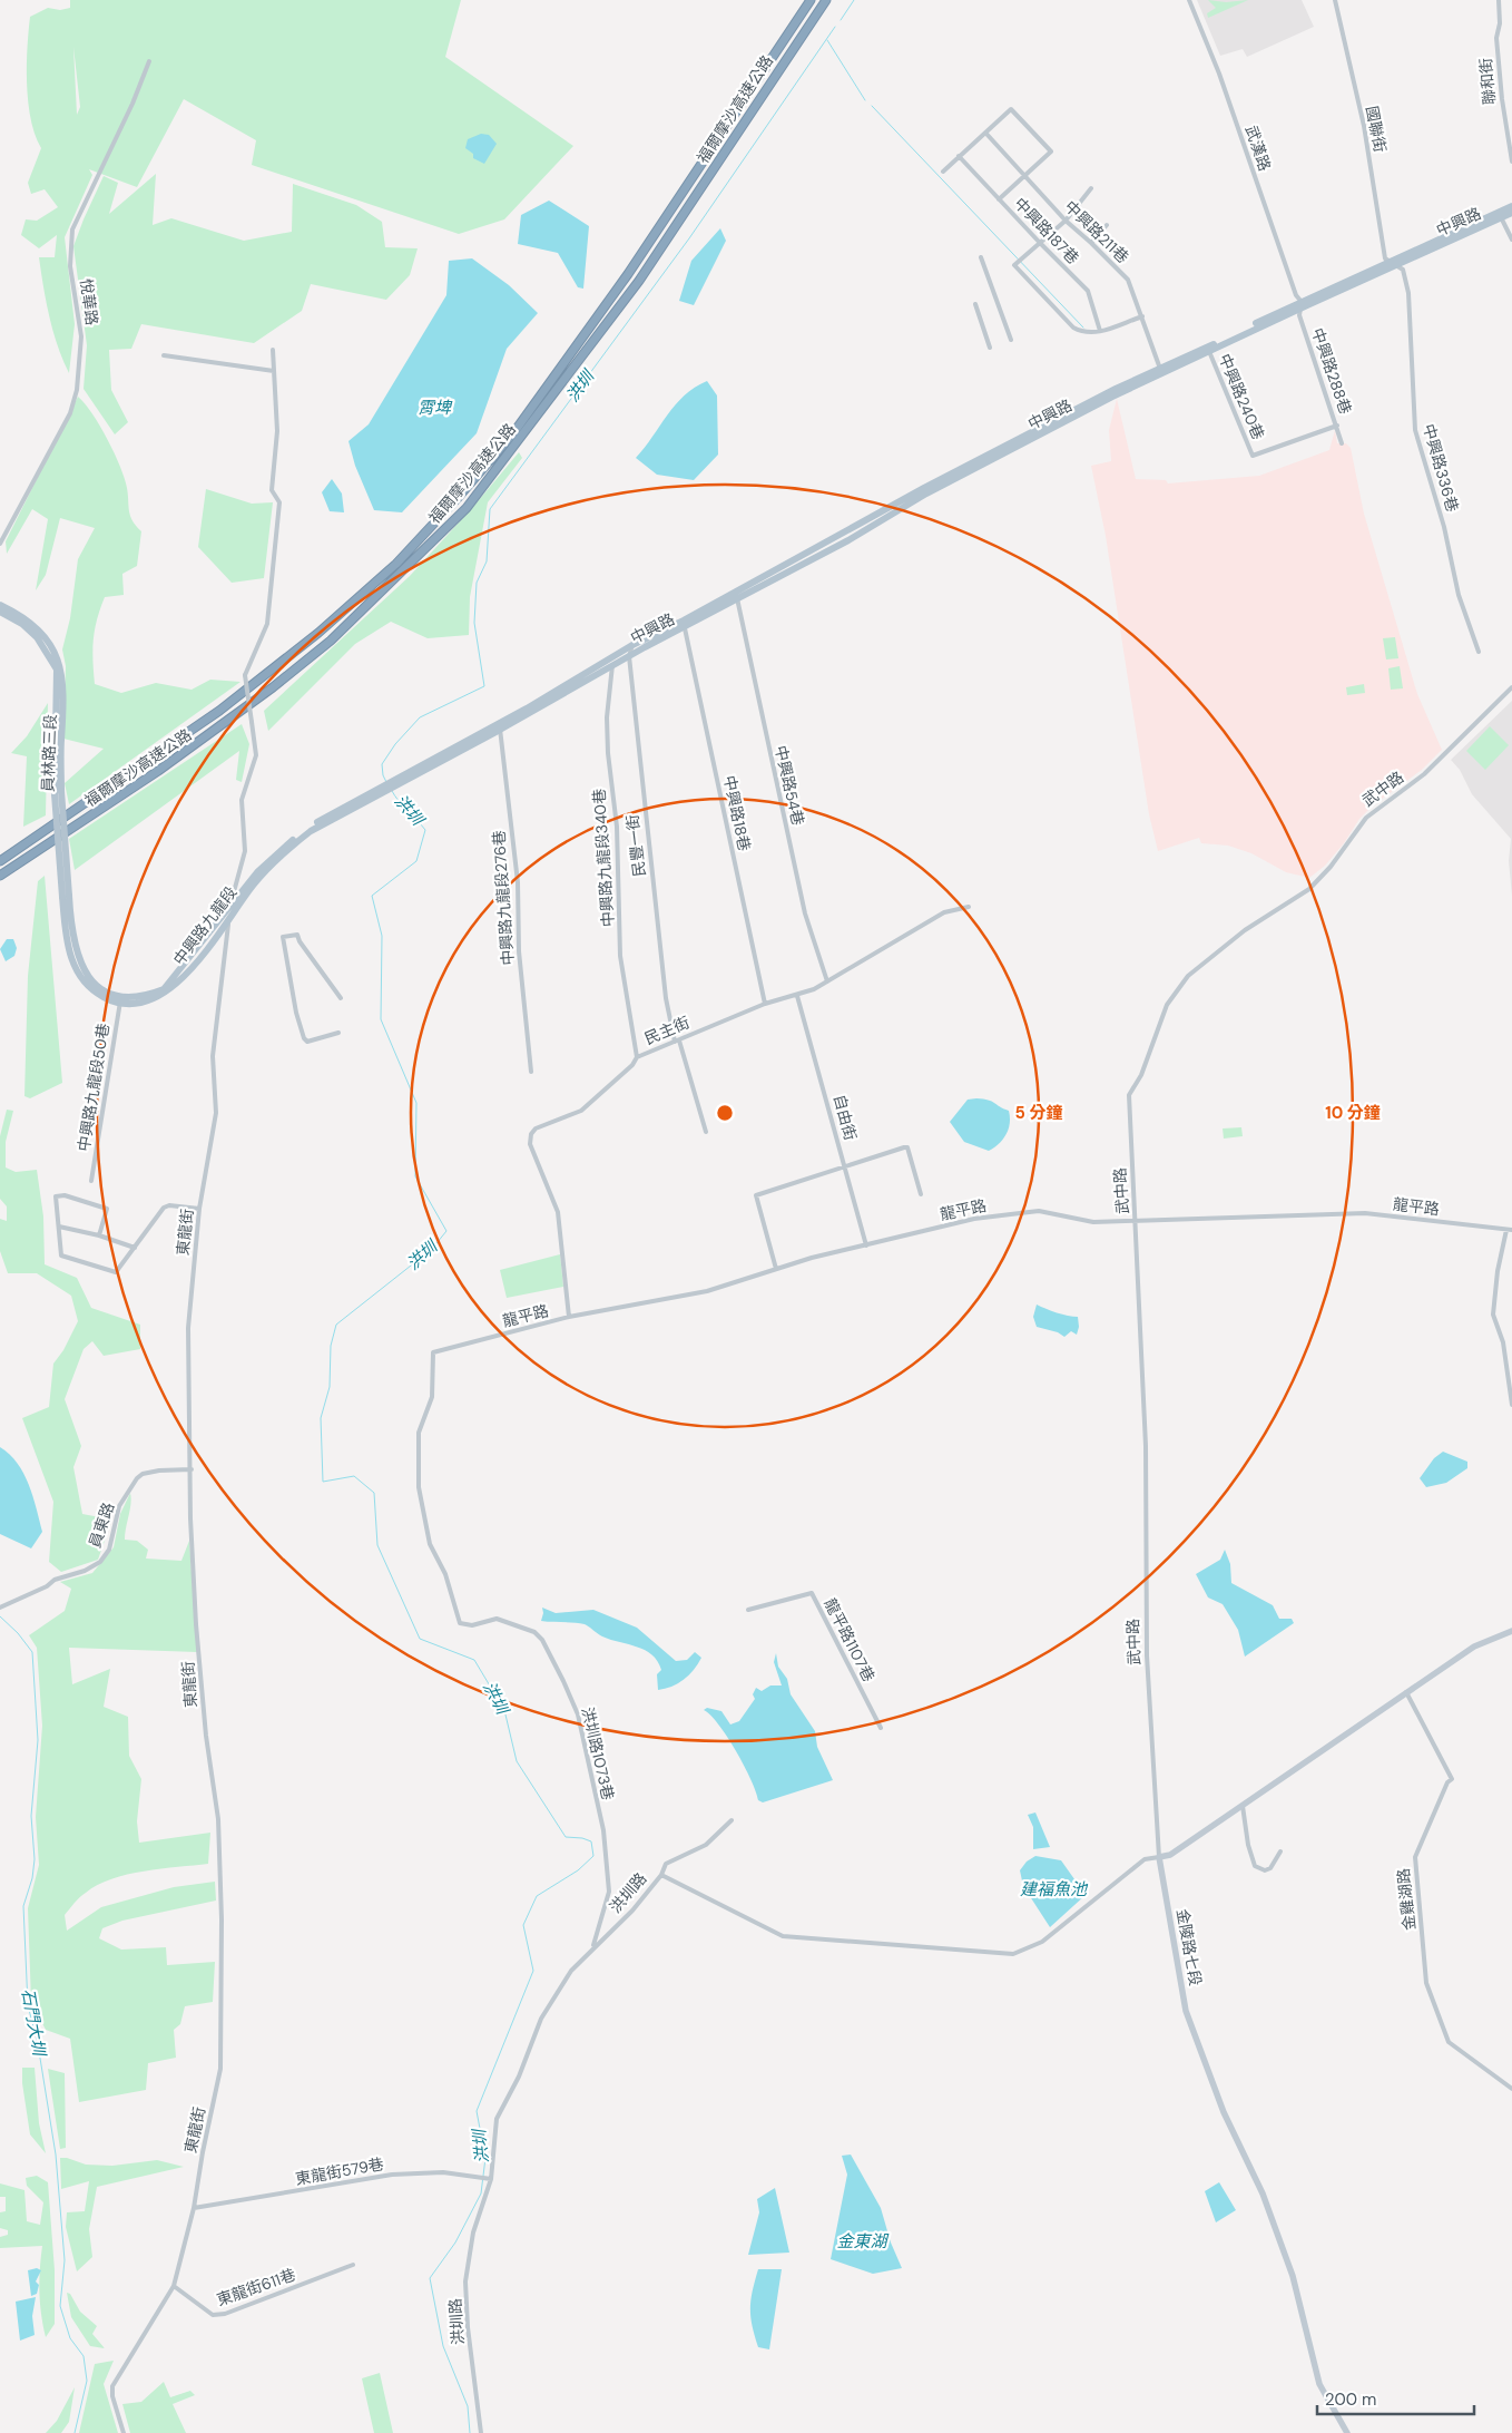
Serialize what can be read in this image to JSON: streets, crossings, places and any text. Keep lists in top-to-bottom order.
{
  "streets": {
    "highway": ["福爾摩沙高速公路"],
    "main road": ["中興路", "員林路三段", "中興路九龍段"],
    "street": [
      "聯和街",
      "國聯街",
      "武漢路",
      "中興路187巷",
      "中興路211巷",
      "悅華路",
      "中興路288巷",
      "中興路240巷",
      "中興路336巷",
      "中興路54巷",
      "武中路",
      "中興路18巷",
      "民豐一街",
      "中興路九龍段340巷",
      "中興路九龍段276巷",
      "民主街",
      "中興路九龍段50巷",
      "自由街",
      "龍平路",
      "東龍街",
      "員東路",
      "龍平路1107巷",
      "洪圳路1073巷",
      "洪圳路",
      "金雞湖路",
      "金陵路七段",
      "東龍街579巷",
      "東龍街611巷"
    ]
  },
  "crossings": [
    ["國聯街", "中興路"],
    ["國聯街", "中興路336巷"],
    ["武漢路", "中興路"],
    ["武漢路", "中興路288巷"],
    ["中興路", "中興路211巷"],
    ["中興路", "中興路288巷"],
    ["中興路", "中興路240巷"],
    ["中興路", "中興路336巷"],
    ["中興路", "中興路54巷"],
    ["中興路", "中興路18巷"],
    ["中興路", "民豐一街"],
    ["中興路", "中興路九龍段340巷"],
    ["中興路288巷", "中興路240巷"],
    ["員林路三段", "中興路九龍段"],
    ["員林路三段", "中興路九龍段50巷"],
    ["中興路54巷", "民主街"],
    ["武中路", "龍平路"],
    ["武中路", "洪圳路"],
    ["武中路", "金陵路七段"],
    ["中興路18巷", "民主街"],
    ["民豐一街", "民主街"],
    ["中興路九龍段340巷", "民主街"],
    ["中興路九龍段", "中興路九龍段50巷"],
    ["中興路九龍段", "東龍街"],
    ["民主街", "自由街"],
    ["民主街", "龍平路"],
    ["自由街", "龍平路"],
    ["龍平路", "洪圳路1073巷"],
    ["東龍街", "員東路"],
    ["東龍街", "東龍街579巷"],
    ["東龍街", "東龍街611巷"],
    ["洪圳路1073巷", "洪圳路"],
    ["洪圳路", "金陵路七段"],
    ["洪圳路", "東龍街579巷"]
  ],
  "water": [
    "洪圳",
    "霄埤",
    "建福魚池",
    "石門大圳",
    "金東湖"
  ],
  "scale_bar": "200 m",
  "rings": ["5 分鐘", "10 分鐘"]
}
